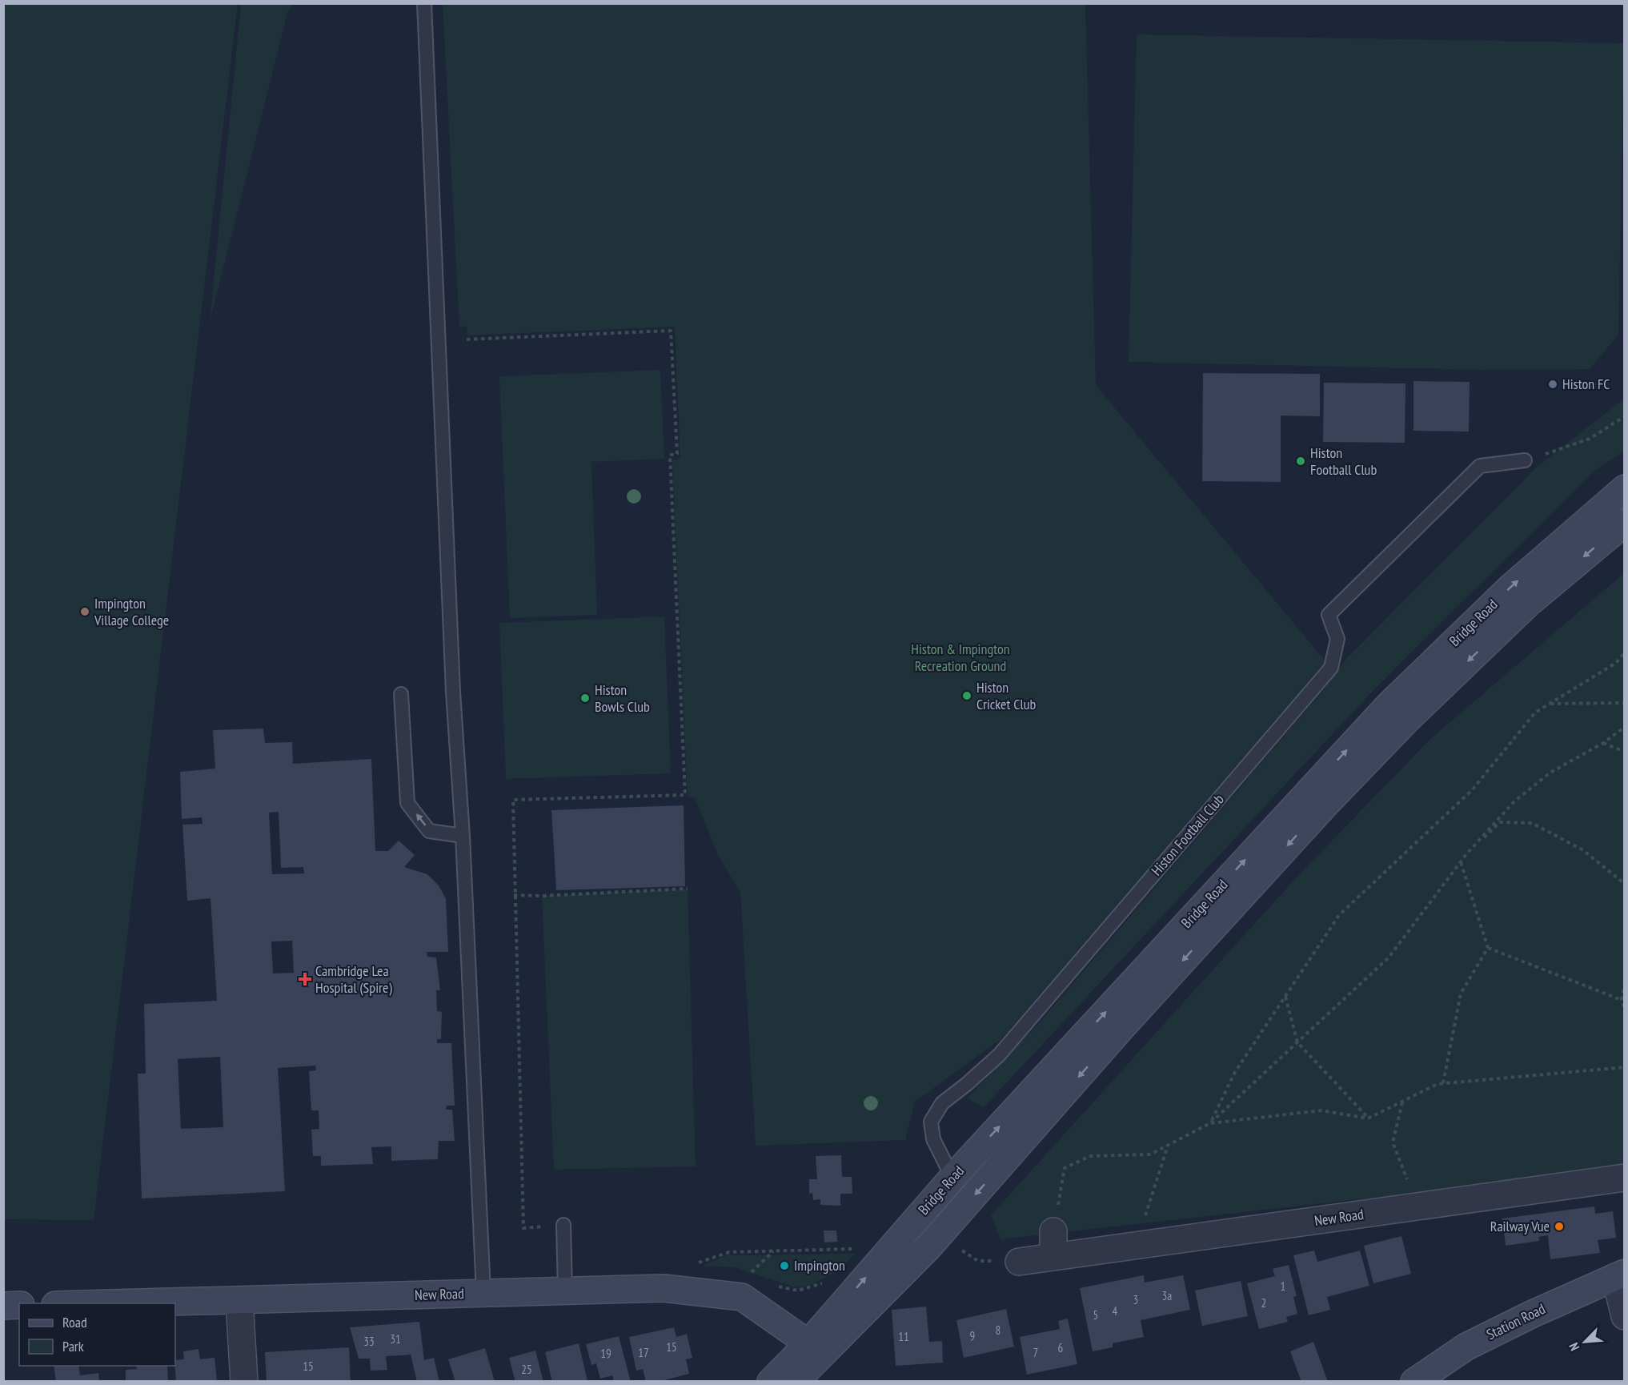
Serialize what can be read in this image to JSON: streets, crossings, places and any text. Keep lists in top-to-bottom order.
{
  "streets": {
    "main road": ["Bridge Road", "New Road", "Station Road"],
    "lane": ["Histon Football Club"]
  },
  "crossings": [
    ["Bridge Road", "Histon Football Club"],
    ["Bridge Road", "New Road"]
  ],
  "parks": ["Histon & Impington Recreation Ground"],
  "places": {
    "other": [
      "Histon FC",
      "Histon Football Club",
      "Impington Village College",
      "Histon Cricket Club",
      "Histon Bowls Club",
      "Railway Vue",
      "Impington"
    ],
    "health": ["Cambridge Lea Hospital (Spire)"]
  },
  "house_numbers": [
    "1",
    "3a",
    "3",
    "2",
    "4",
    "5",
    "8",
    "9",
    "11",
    "31",
    "33",
    "15",
    "6",
    "17",
    "7",
    "19",
    "15",
    "25"
  ],
  "legend": ["Road", "Park"],
  "north": "bottom left"
}
